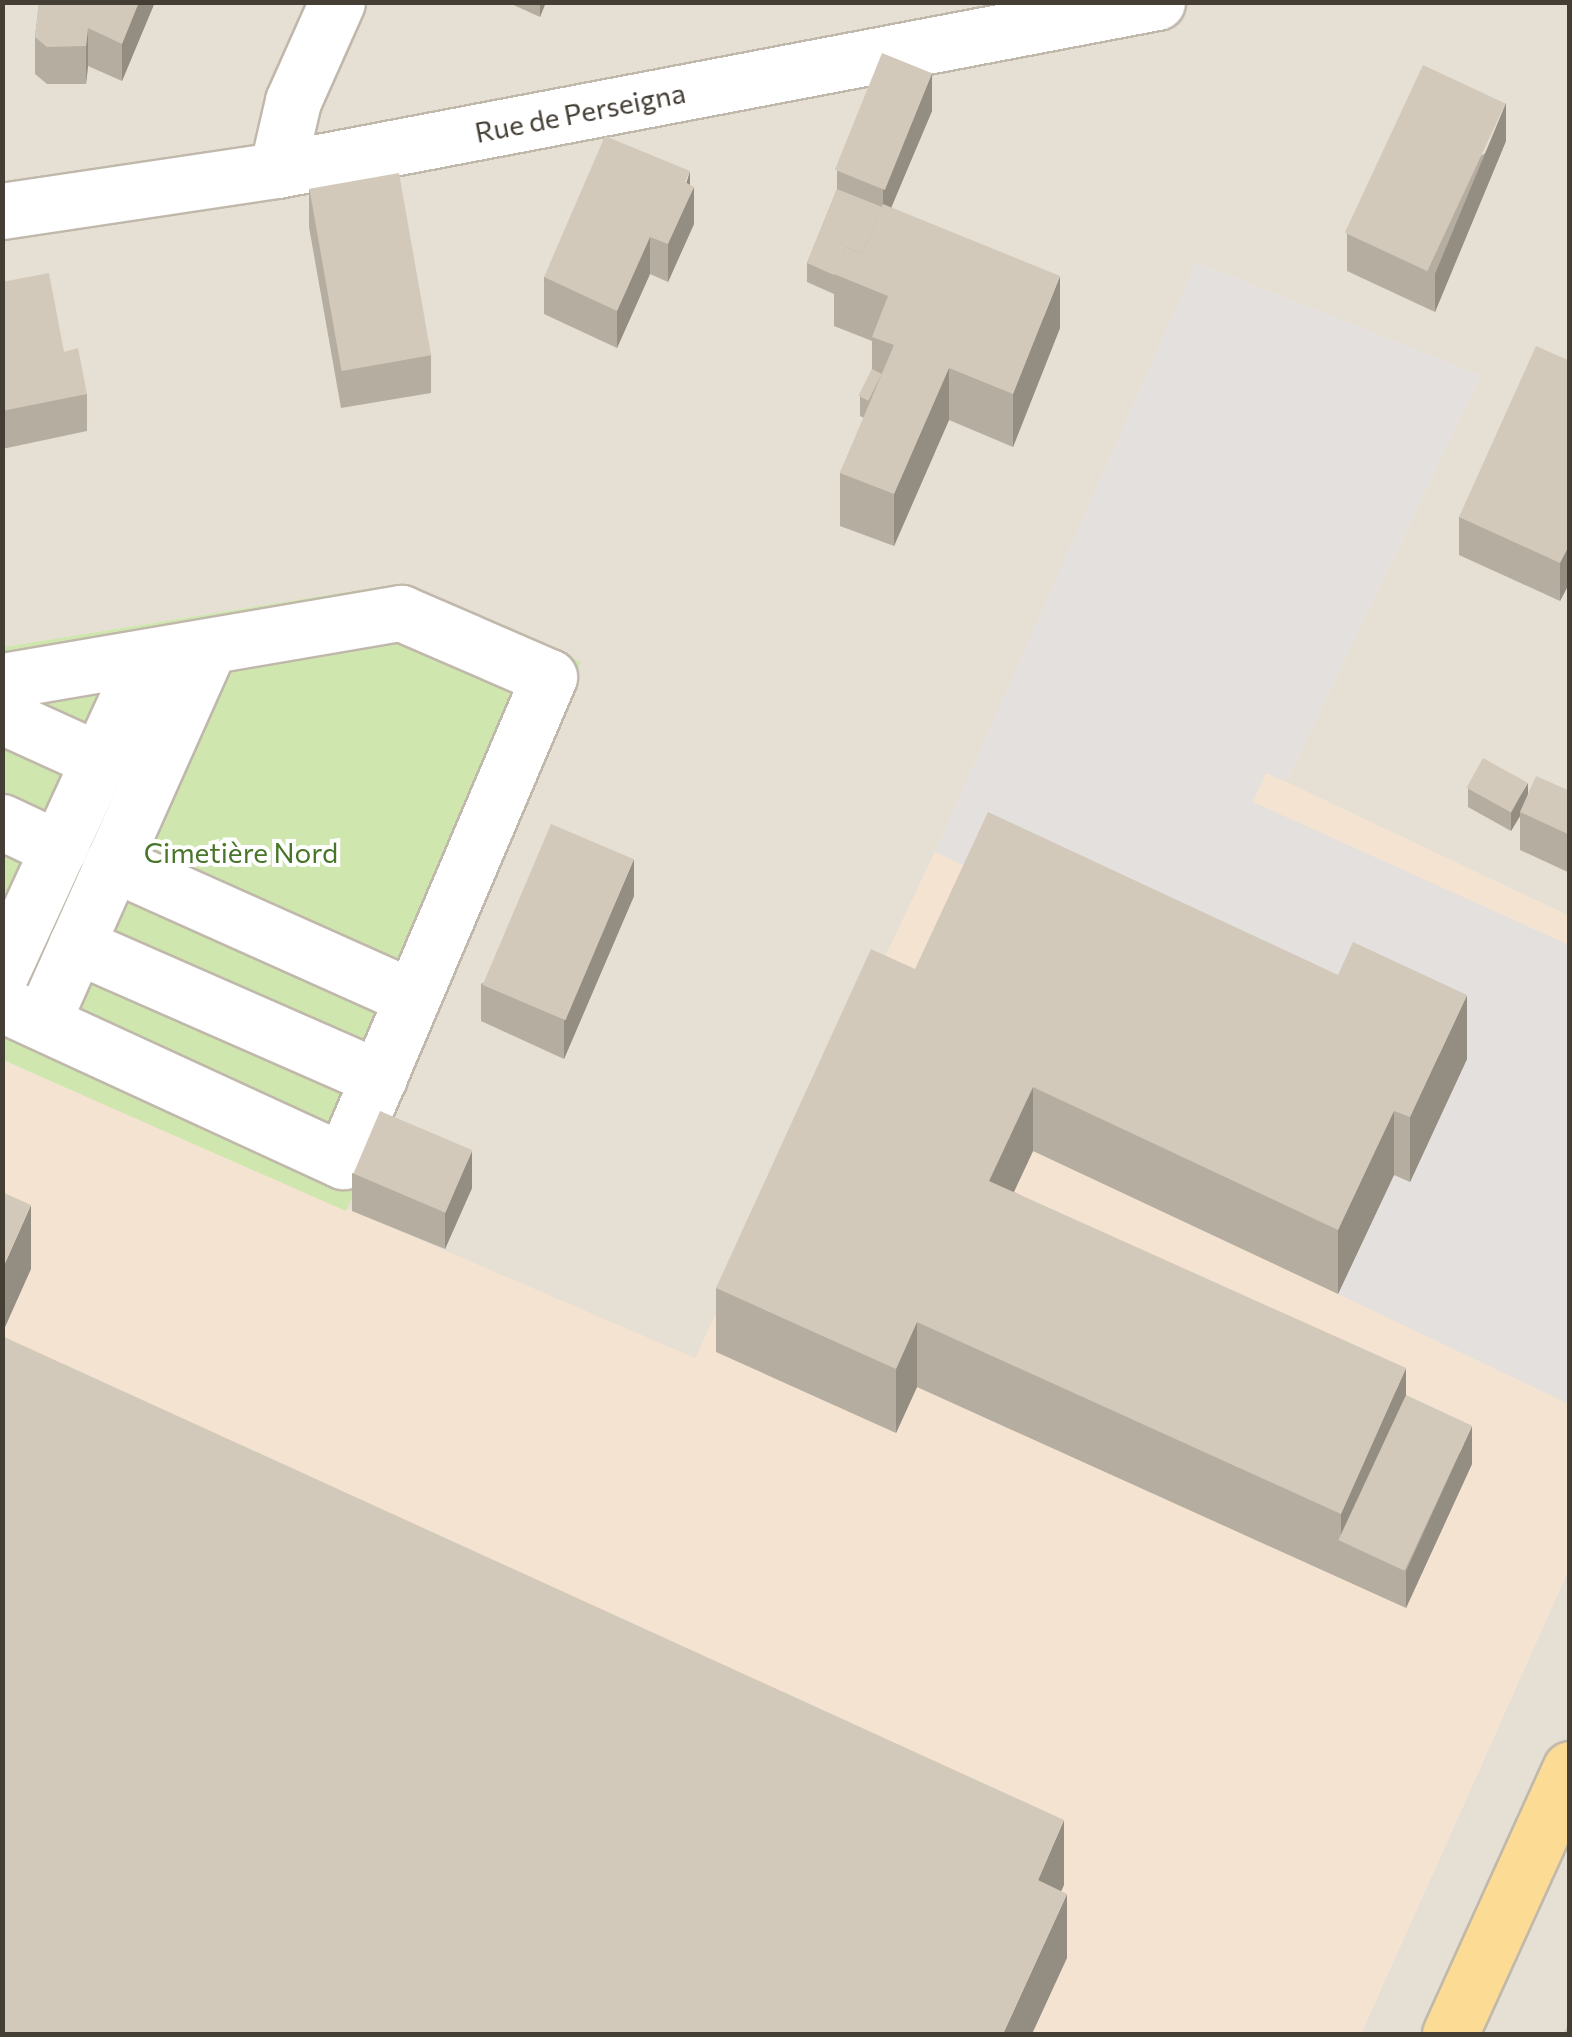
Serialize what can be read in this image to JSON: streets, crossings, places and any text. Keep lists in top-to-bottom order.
{
  "streets": {
    "street": ["Rue de Perseigna"]
  },
  "parks": ["Cimetière Nord"]
}
